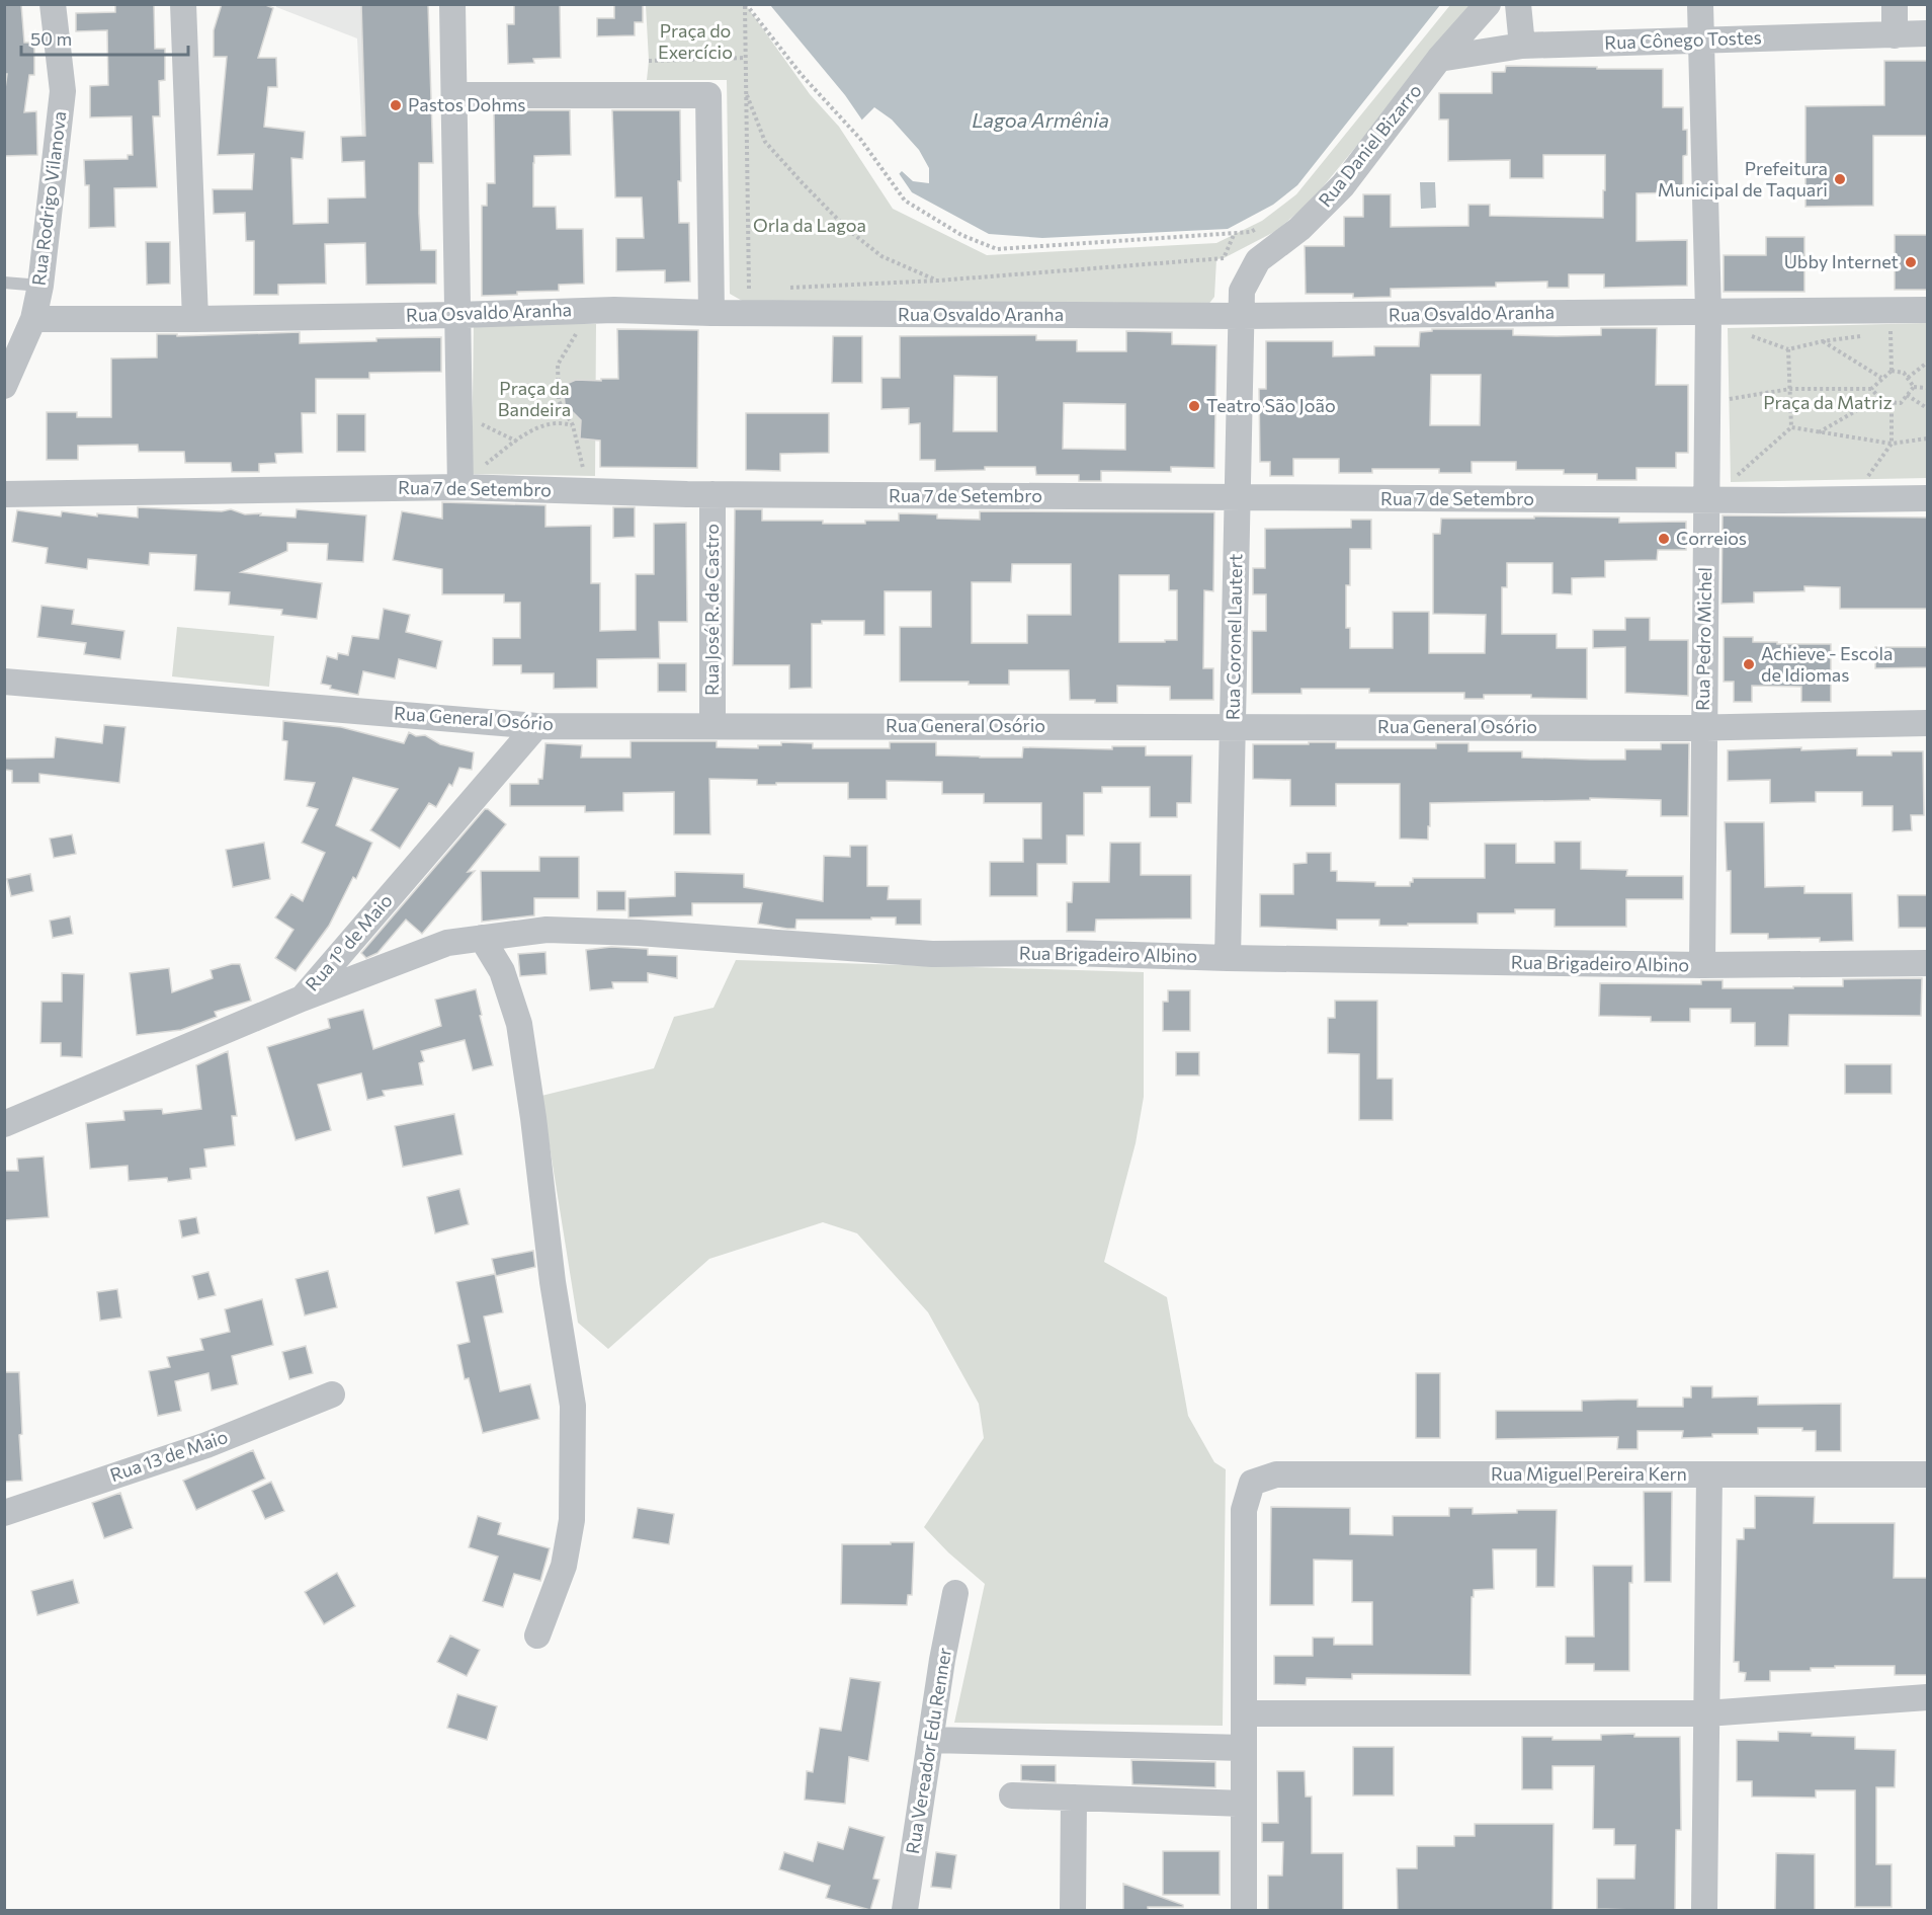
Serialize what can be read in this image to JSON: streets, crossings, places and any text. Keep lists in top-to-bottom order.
{
  "streets": {
    "street": [
      "Rua Cônego Tostes",
      "Rua Daniel Bizarro",
      "Rua Rodrigo Vilanova",
      "Rua Osvaldo Aranha",
      "Rua 7 de Setembro",
      "Rua José R. de Castro",
      "Rua Coronel Lautert",
      "Rua Pedro Michel",
      "Rua General Osório",
      "Rua 1º de Maio",
      "Rua Brigadeiro Albino",
      "Rua 13 de Maio",
      "Rua Miguel Pereira Kern",
      "Rua Vereador Edu Renner"
    ]
  },
  "crossings": [
    ["Rua Cônego Tostes", "Rua Daniel Bizarro"],
    ["Rua Cônego Tostes", "Rua Pedro Michel"],
    ["Rua Daniel Bizarro", "Rua Osvaldo Aranha"],
    ["Rua Daniel Bizarro", "Rua Coronel Lautert"],
    ["Rua Rodrigo Vilanova", "Rua Osvaldo Aranha"],
    ["Rua Osvaldo Aranha", "Rua Coronel Lautert"],
    ["Rua Osvaldo Aranha", "Rua Pedro Michel"],
    ["Rua 7 de Setembro", "Rua José R. de Castro"],
    ["Rua 7 de Setembro", "Rua Coronel Lautert"],
    ["Rua 7 de Setembro", "Rua Pedro Michel"],
    ["Rua José R. de Castro", "Rua General Osório"],
    ["Rua Coronel Lautert", "Rua General Osório"],
    ["Rua Coronel Lautert", "Rua Brigadeiro Albino"],
    ["Rua Pedro Michel", "Rua General Osório"],
    ["Rua Pedro Michel", "Rua Brigadeiro Albino"],
    ["Rua General Osório", "Rua 1º de Maio"],
    ["Rua 1º de Maio", "Rua Brigadeiro Albino"]
  ],
  "water": ["Lagoa Armênia"],
  "parks": [
    "Praça do Exercício",
    "Orla da Lagoa",
    "Praça da Bandeira",
    "Praça da Matriz"
  ],
  "places": [
    "Pastos Dohms",
    "Prefeitura Municipal de Taquari",
    "Ubby Internet",
    "Teatro São João",
    "Correios",
    "Achieve - Escola de Idiomas"
  ],
  "scale_bar": "50 m"
}
